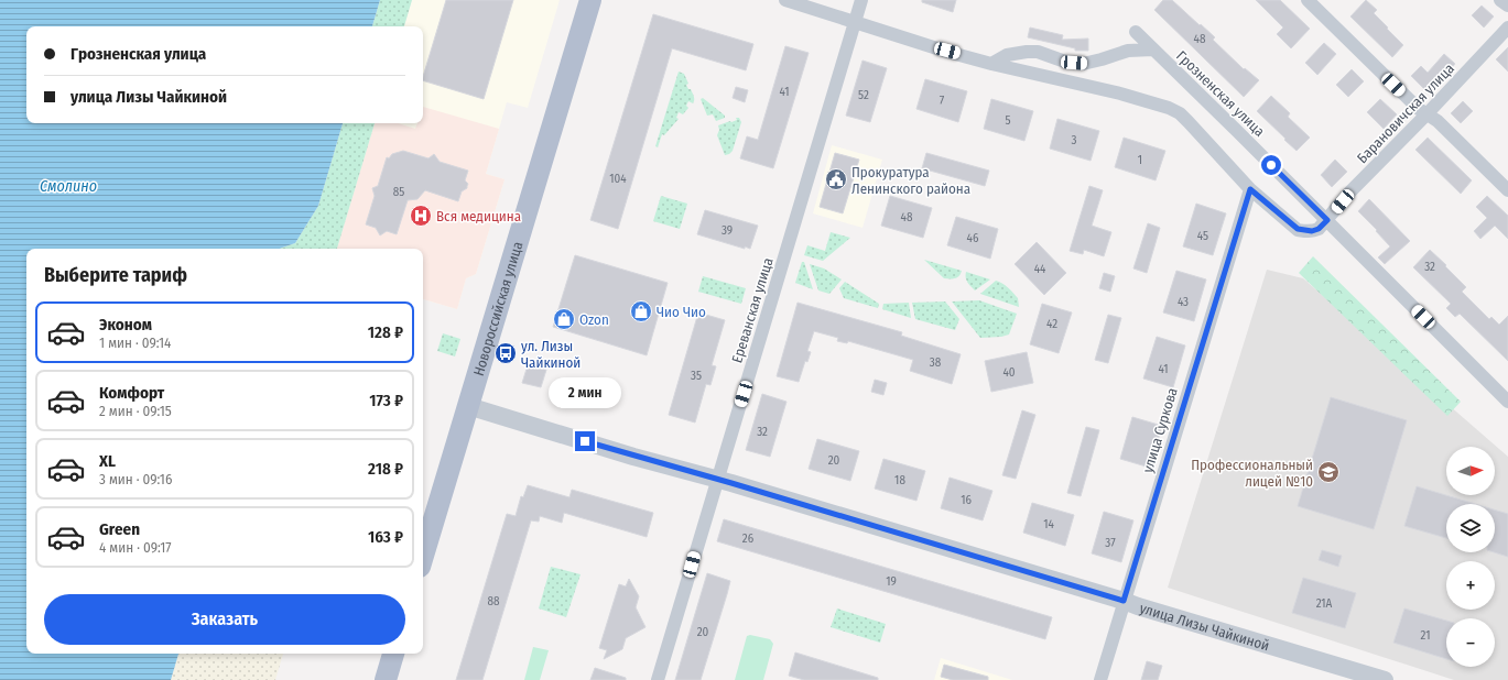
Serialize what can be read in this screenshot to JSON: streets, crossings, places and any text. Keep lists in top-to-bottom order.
{
  "streets": {
    "main road": ["Новороссийская улица"],
    "street": [
      "Грозненская улица",
      "Барановичская улица",
      "Ереванская улица",
      "улица Суркова",
      "улица Лизы Чайкиной"
    ]
  },
  "crossings": [
    ["Грозненская улица", "Барановичская улица"],
    ["Новороссийская улица", "улица Лизы Чайкиной"],
    ["Ереванская улица", "улица Лизы Чайкиной"],
    ["улица Суркова", "улица Лизы Чайкиной"]
  ],
  "water": ["Смолино"],
  "places": {
    "public building": ["Прокуратура Ленинского района"],
    "hospital": ["Вся медицина"],
    "shop": ["Чио Чио", "Ozon"],
    "bus stop": ["ул. Лизы Чайкиной"],
    "school or university": ["Профессиональный лицей №10"]
  },
  "house_numbers": [
    "48",
    "41",
    "52",
    "7",
    "5",
    "3",
    "1",
    "104",
    "85",
    "48",
    "39",
    "45",
    "46",
    "32",
    "44",
    "43",
    "42",
    "38",
    "41",
    "40",
    "35",
    "32",
    "20",
    "18",
    "16",
    "14",
    "26",
    "37",
    "19",
    "88",
    "21А",
    "20",
    "21"
  ],
  "north": "right",
  "page": {
    "banner": ["Грозненская улица", "улица Лизы Чайкиной"],
    "heading": "Выберите тариф",
    "list": [
      {
        "name": "Эконом",
        "note": "1 мин · 09:14",
        "value": "128 ₽"
      },
      {
        "name": "Комфорт",
        "note": "2 мин · 09:15",
        "value": "173 ₽"
      },
      {
        "name": "XL",
        "note": "3 мин · 09:16",
        "value": "218 ₽"
      },
      {
        "name": "Green",
        "note": "4 мин · 09:17",
        "value": "163 ₽"
      }
    ],
    "bubble": "2 мин",
    "map_buttons": ["+", "−"],
    "buttons": "Заказать"
  }
}
